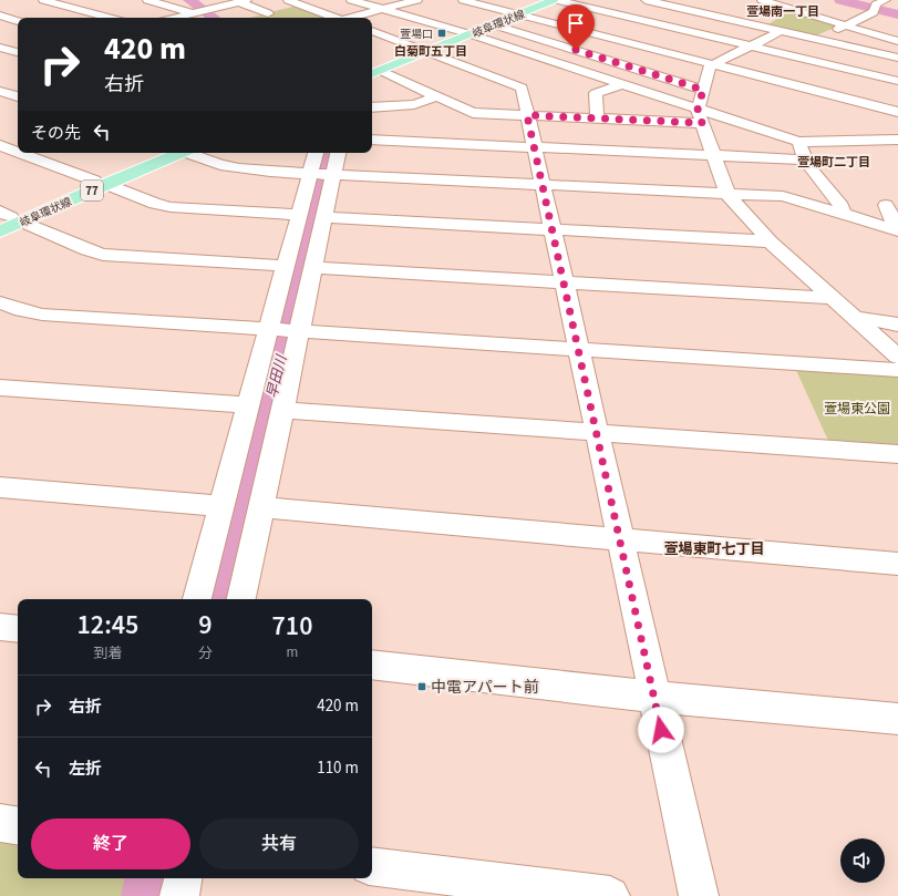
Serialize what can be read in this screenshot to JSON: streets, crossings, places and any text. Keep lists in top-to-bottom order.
{
  "streets": {
    "main road": ["岐阜環状線", "77"]
  },
  "districts": [
    "萱場南一丁目",
    "白菊町五丁目",
    "萱場町二丁目",
    "萱場東町七丁目"
  ],
  "water": ["早田川"],
  "parks": ["萱場東公園"],
  "places": {
    "transit": ["萱場口", "中電アパート前"]
  },
  "page": {
    "turn": ["420 m", "右折"],
    "then": "その先",
    "eta": [
      "12:45",
      "到着",
      "9",
      "分",
      "710",
      "m"
    ],
    "list": [
      {
        "name": "右折",
        "value": "420 m"
      },
      {
        "name": "左折",
        "value": "110 m"
      }
    ],
    "buttons": ["終了", "共有"]
  }
}
